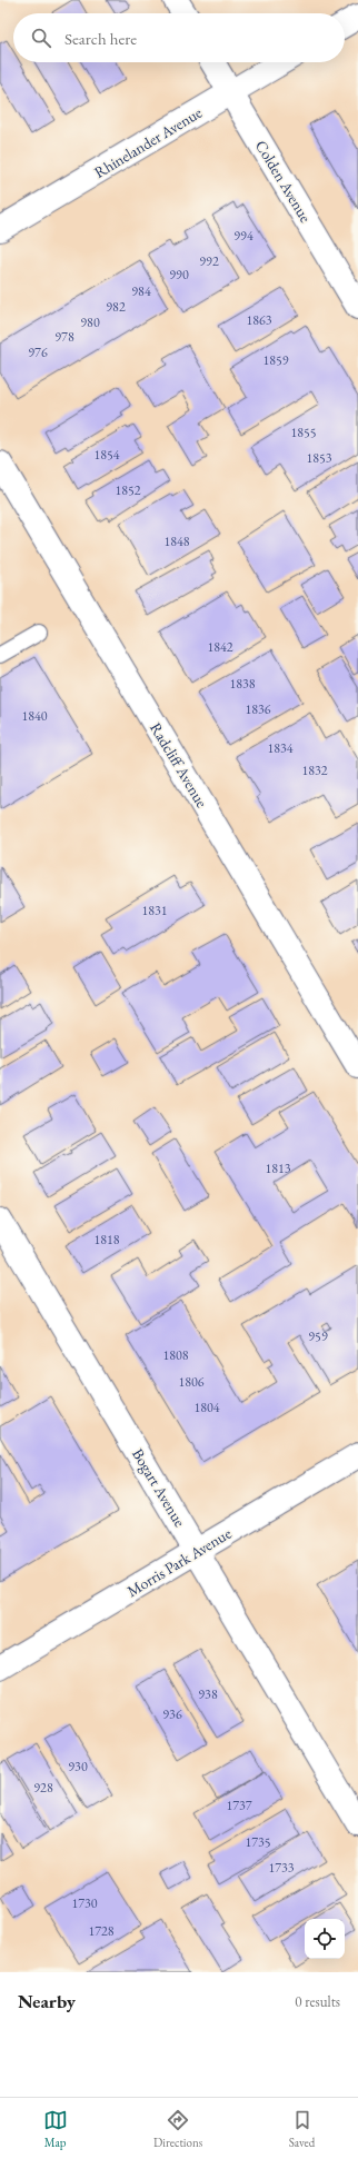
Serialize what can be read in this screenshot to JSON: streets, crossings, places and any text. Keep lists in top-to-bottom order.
{
  "streets": {
    "street": [
      "Rhinelander Avenue",
      "Colden Avenue",
      "Radcliff Avenue",
      "Bogart Avenue",
      "Morris Park Avenue"
    ]
  },
  "crossings": [
    ["Rhinelander Avenue", "Colden Avenue"],
    ["Bogart Avenue", "Morris Park Avenue"]
  ],
  "house_numbers": [
    "994",
    "992",
    "990",
    "984",
    "982",
    "1863",
    "980",
    "978",
    "976",
    "1859",
    "1855",
    "1854",
    "1853",
    "1852",
    "1848",
    "1842",
    "1838",
    "1836",
    "1840",
    "1834",
    "1832",
    "1831",
    "1813",
    "1818",
    "959",
    "1808",
    "1806",
    "1804",
    "938",
    "936",
    "930",
    "928",
    "1737",
    "1735",
    "1733",
    "1730",
    "1728"
  ],
  "page": {
    "search": "Search here",
    "heading": ["Nearby", "0 results"],
    "nav": ["Map", "Directions", "Saved"]
  }
}
